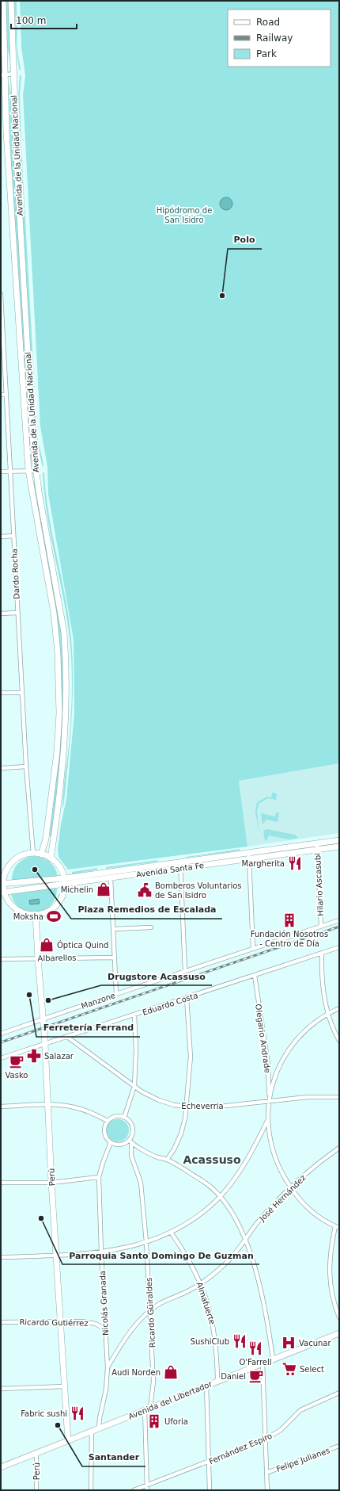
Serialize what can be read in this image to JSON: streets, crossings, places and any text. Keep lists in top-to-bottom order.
{
  "streets": {
    "main road": [
      "Avenida de la Unidad Nacional",
      "Avenida Santa Fe",
      "Perú",
      "Avenida del Libertador"
    ],
    "street": [
      "Dardo Rocha",
      "Hilario Ascasubi",
      "Albarellos",
      "Manzone",
      "Eduardo Costa",
      "Olegario Andrade",
      "Echeverria",
      "José Hernández",
      "Nicolás Granada",
      "Almafuerte",
      "Ricardo Güiraldes",
      "Ricardo Gutiérrez",
      "Fernández Espiro",
      "Felipe Julianes"
    ]
  },
  "crossings": [
    ["Avenida Santa Fe", "Hilario Ascasubi"],
    ["Hilario Ascasubi", "Manzone"],
    ["Albarellos", "Perú"],
    ["Manzone", "Perú"],
    ["Eduardo Costa", "Olegario Andrade"],
    ["Eduardo Costa", "Echeverria"],
    ["Eduardo Costa", "Perú"],
    ["Olegario Andrade", "Echeverria"],
    ["Perú", "Ricardo Gutiérrez"],
    ["Perú", "Avenida del Libertador"],
    ["José Hernández", "Nicolás Granada"],
    ["José Hernández", "Almafuerte"],
    ["José Hernández", "Ricardo Güiraldes"],
    ["Nicolás Granada", "Ricardo Güiraldes"],
    ["Nicolás Granada", "Ricardo Gutiérrez"],
    ["Nicolás Granada", "Avenida del Libertador"],
    ["Almafuerte", "Avenida del Libertador"],
    ["Ricardo Güiraldes", "Avenida del Libertador"],
    ["Ricardo Güiraldes", "Fernández Espiro"]
  ],
  "districts": ["Acassuso"],
  "parks": ["Hipódromo de San Isidro"],
  "places": {
    "other": [
      "Polo",
      "Plaza Remedios de Escalada",
      "Ferretería Ferrand",
      "Drugstore Acassuso",
      "Parroquia Santo Domingo De Guzman",
      "Santander"
    ],
    "restaurant": [
      "Margherita",
      "SushiClub",
      "O'Farrell",
      "Fabric sushi"
    ],
    "shop": ["Michelin", "Óptica Quind", "Audi Norden"],
    "public building": ["Bomberos Voluntarios de San Isidro"],
    "sports": ["Moksha"],
    "building": ["Fundación Nosotros - Centro de Día", "Uforia"],
    "pharmacy": ["Salazar"],
    "cafe": ["Vasko", "Daniel"],
    "hospital": ["Vacunar"],
    "supermarket": ["Select"]
  },
  "legend": ["Road", "Railway", "Park"],
  "scale_bar": "100 m"
}
